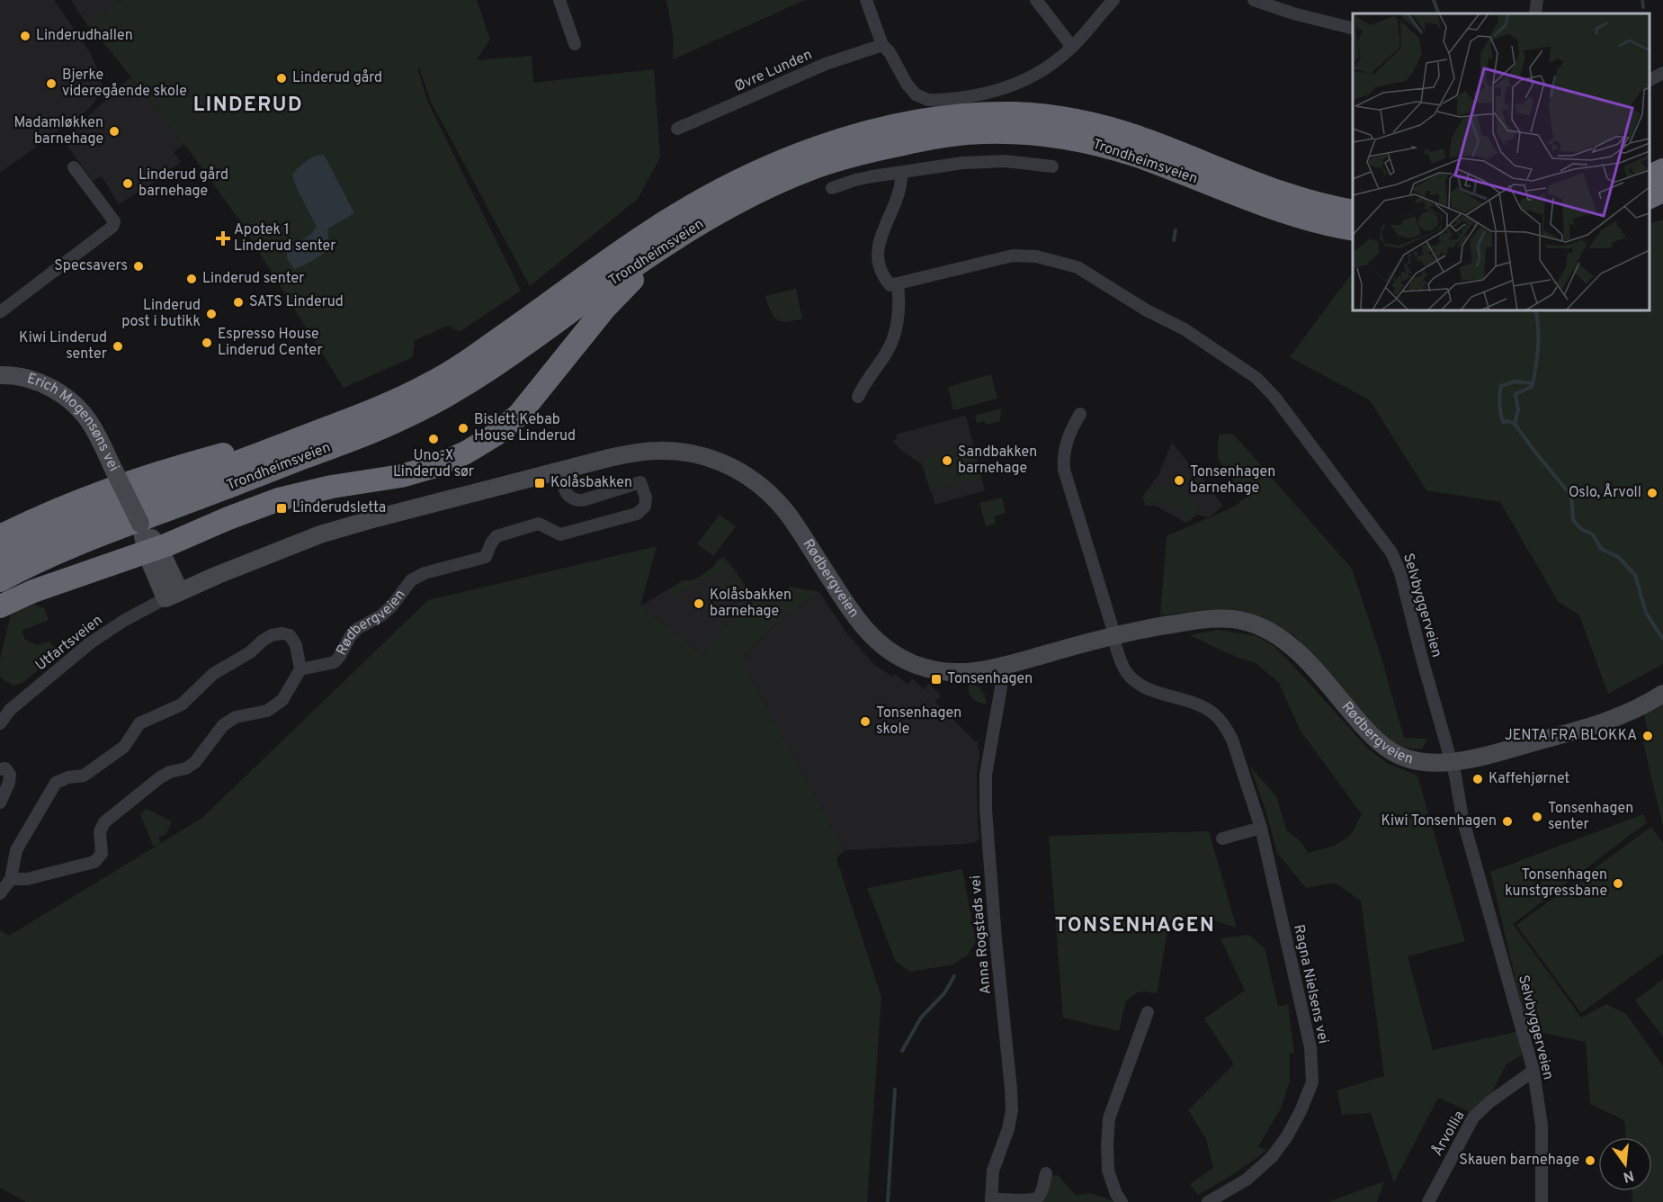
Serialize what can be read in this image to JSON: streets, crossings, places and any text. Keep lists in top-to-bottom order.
{
  "streets": {
    "highway": ["Trondheimsveien"],
    "street": [
      "Øvre Lunden",
      "Erich Mogensøns vei",
      "Rødbergveien",
      "Selvbyggerveien",
      "Utfartsveien",
      "Anna Rogstads vei",
      "Ragna Nielsens vei",
      "Årvollia"
    ]
  },
  "crossings": [
    ["Erich Mogensøns vei", "Rødbergveien"],
    ["Erich Mogensøns vei", "Utfartsveien"],
    ["Rødbergveien", "Selvbyggerveien"],
    ["Rødbergveien", "Utfartsveien"],
    ["Rødbergveien", "Anna Rogstads vei"],
    ["Rødbergveien", "Ragna Nielsens vei"],
    ["Selvbyggerveien", "Årvollia"]
  ],
  "districts": ["LINDERUD", "TONSENHAGEN"],
  "places": {
    "other": [
      "Linderudhallen",
      "Linderud gård",
      "Bjerke videregående skole",
      "Madamløkken barnehage",
      "Linderud gård barnehage",
      "Specsavers",
      "Linderud senter",
      "SATS Linderud",
      "Linderud post i butikk",
      "Espresso House Linderud Center",
      "Kiwi Linderud senter",
      "Bislett Kebab House Linderud",
      "Uno-X Linderud sør",
      "Sandbakken barnehage",
      "Tonsenhagen barnehage",
      "Oslo, Årvoll",
      "Kolåsbakken barnehage",
      "Tonsenhagen skole",
      "JENTA FRA BLOKKA",
      "Kaffehjørnet",
      "Tonsenhagen senter",
      "Kiwi Tonsenhagen",
      "Tonsenhagen kunstgressbane",
      "Skauen barnehage"
    ],
    "health": ["Apotek 1 Linderud senter"],
    "transit": ["Kolåsbakken", "Linderudsletta", "Tonsenhagen"]
  },
  "north": "bottom"
}
